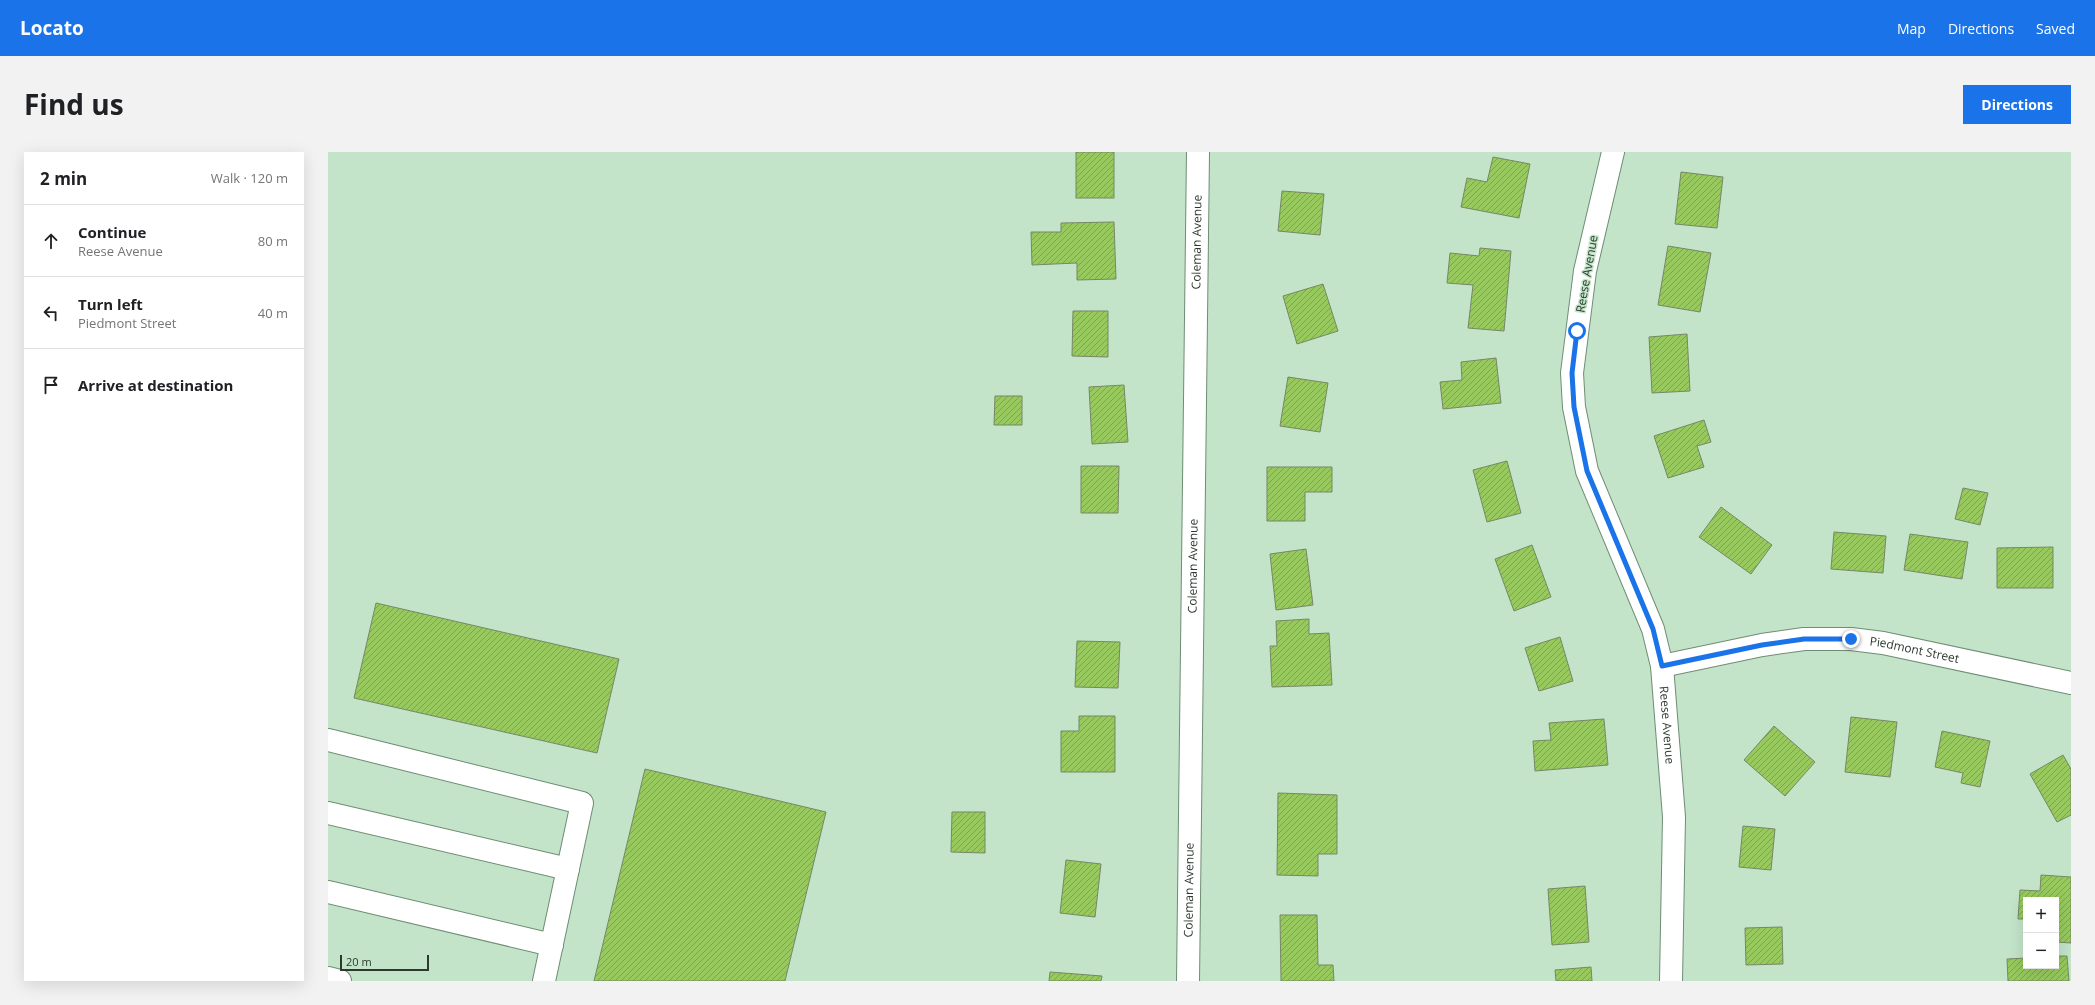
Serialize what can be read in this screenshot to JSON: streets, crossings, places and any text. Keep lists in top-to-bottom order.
{
  "streets": {
    "street": ["Coleman Avenue", "Reese Avenue", "Piedmont Street"]
  },
  "crossings": [
    ["Reese Avenue", "Piedmont Street"]
  ],
  "scale_bar": "20 m",
  "page": {
    "header": "Locato",
    "nav": ["Map", "Directions", "Saved"],
    "title": "Find us",
    "buttons": "Directions",
    "heading": ["2 min", "Walk · 120 m"],
    "list": [
      ["Continue", "Reese Avenue", "80 m"],
      ["Turn left", "Piedmont Street", "40 m"],
      "Arrive at destination"
    ],
    "map_buttons": ["+", "−"],
    "scale": "20 m"
  }
}
